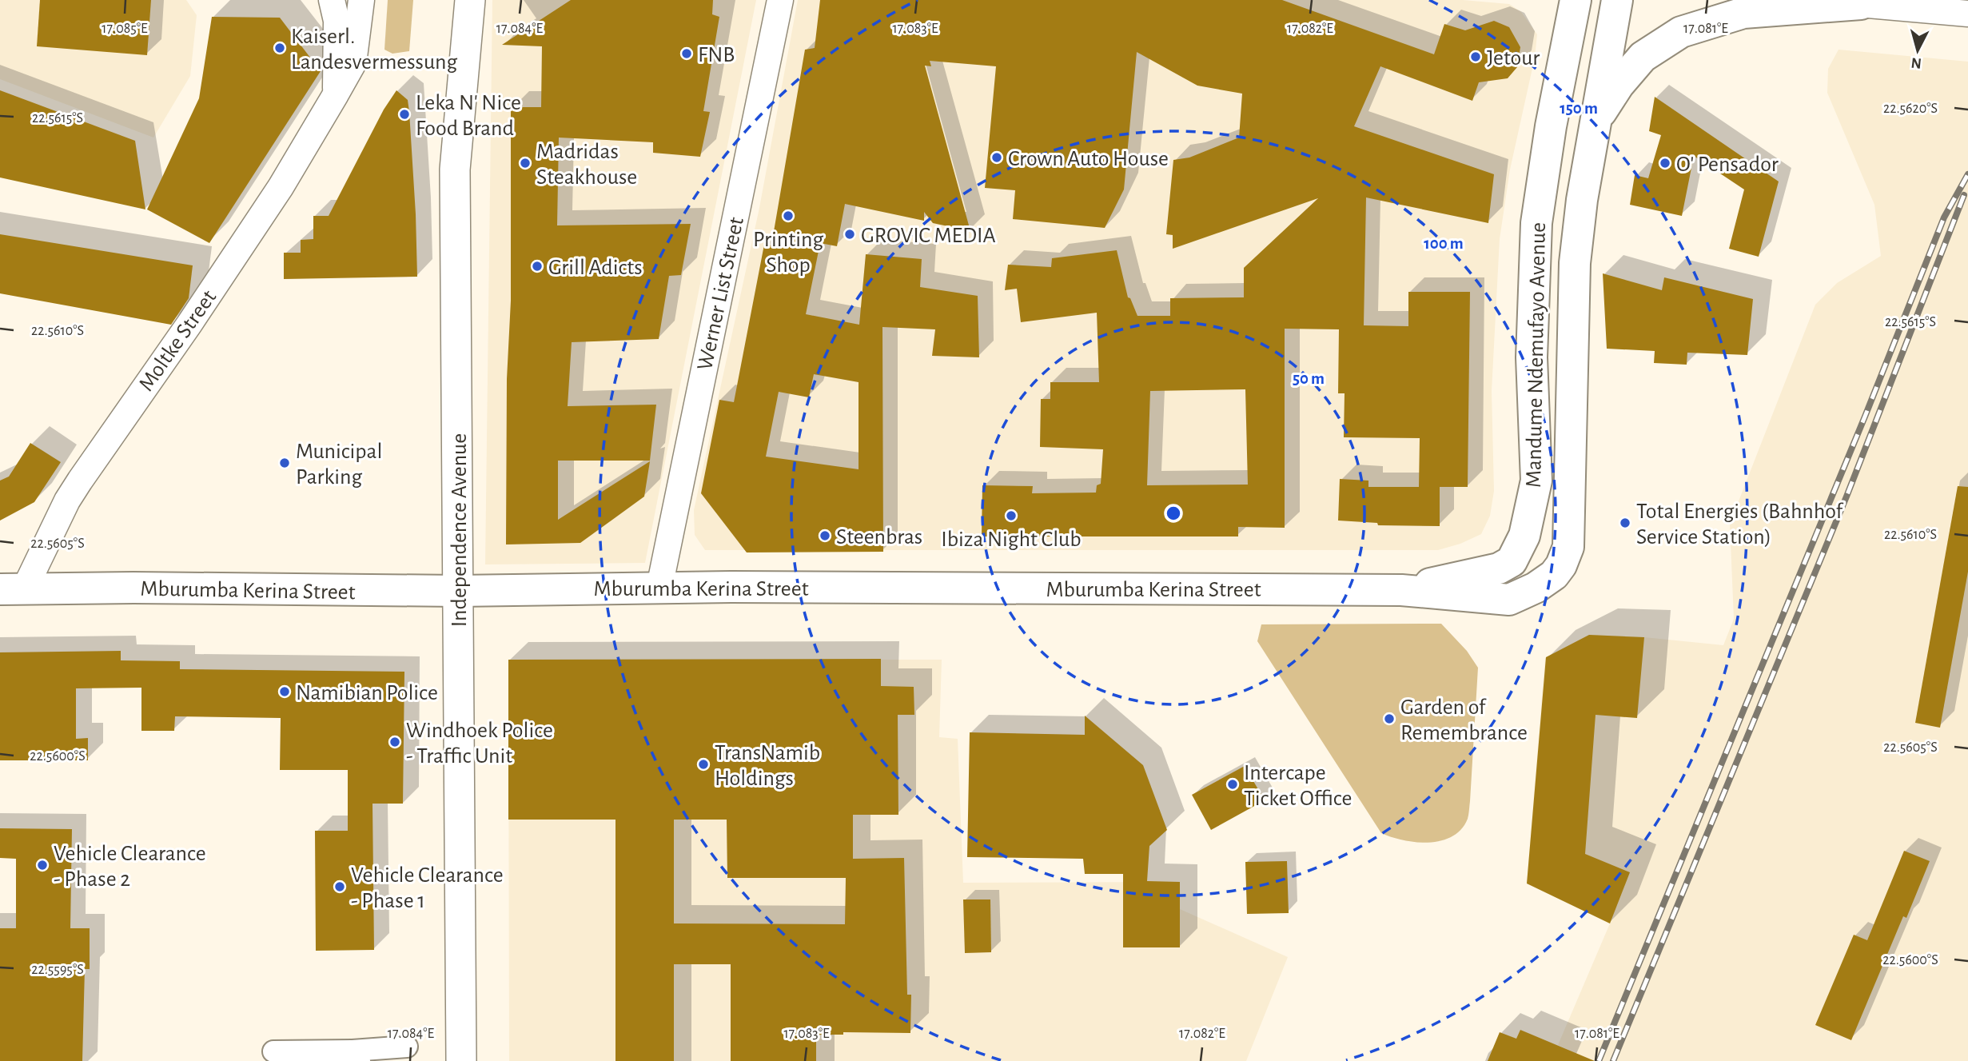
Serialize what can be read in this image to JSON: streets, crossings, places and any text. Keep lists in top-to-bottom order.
{
  "streets": {
    "main road": ["Mandume Ndemufayo Avenue", "Independence Avenue", "Mburumba Kerina Street"],
    "street": ["Werner List Street", "Moltke Street"]
  },
  "crossings": [
    ["Werner List Street", "Mburumba Kerina Street"],
    ["Moltke Street", "Mburumba Kerina Street"],
    ["Mandume Ndemufayo Avenue", "Mburumba Kerina Street"],
    ["Independence Avenue", "Mburumba Kerina Street"]
  ],
  "places": [
    "Kaiserl. Landesvermessung",
    "FNB",
    "Jetour",
    "Leka N' Nice Food Brand",
    "Crown Auto House",
    "Madridas Steakhouse",
    "O' Pensador",
    "Printing Shop",
    "GROVIC MEDIA",
    "Grill Adicts",
    "Municipal Parking",
    "Ibiza Night Club",
    "Total Energies (Bahnhof Service Station)",
    "Steenbras",
    "Namibian Police",
    "Garden of Remembrance",
    "Windhoek Police - Traffic Unit",
    "TransNamib Holdings",
    "Intercape Ticket Office",
    "Vehicle Clearance - Phase 2",
    "Vehicle Clearance - Phase 1"
  ],
  "north": "bottom",
  "coordinates": [
    "17.085°E",
    "17.084°E",
    "17.083°E",
    "17.082°E",
    "17.081°E",
    "22.5620°S",
    "22.5615°S",
    "22.5610°S",
    "22.5605°S",
    "22.5600°S",
    "22.5595°S"
  ],
  "rings": ["150 m", "100 m", "50 m"]
}
